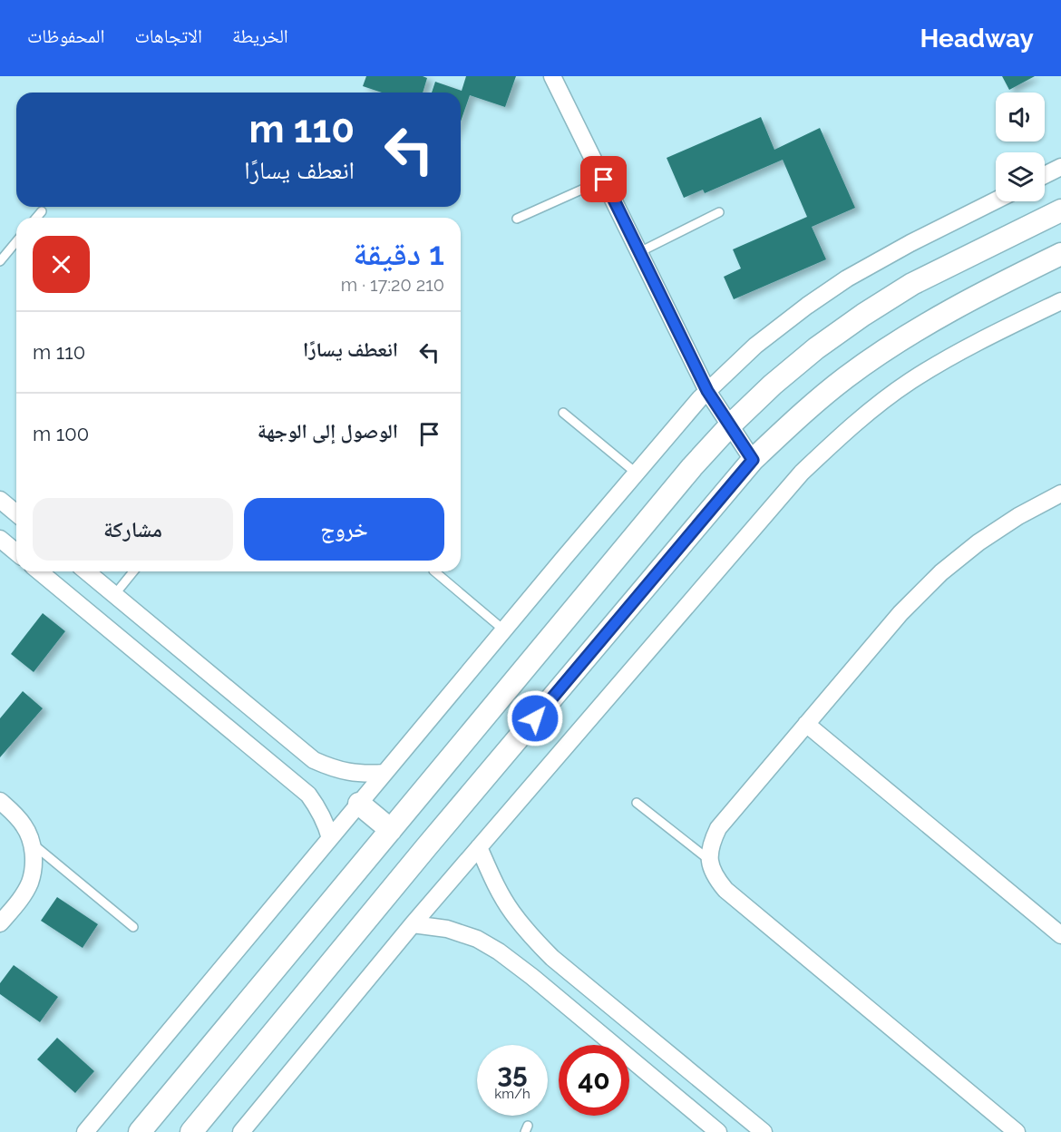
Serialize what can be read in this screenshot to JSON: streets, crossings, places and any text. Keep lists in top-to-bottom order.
{
  "page": {
    "header": "Headway",
    "nav": ["الخريطة", "الاتجاهات", "المحفوظات"],
    "turn": ["110 m", "انعطف يسارًا"],
    "heading": ["1 دقيقة", "210 m · 17:20"],
    "list": [
      {
        "name": "انعطف يسارًا",
        "value": "110 m"
      },
      {
        "name": "الوصول إلى الوجهة",
        "value": "100 m"
      }
    ],
    "buttons": ["خروج", "مشاركة"],
    "speed": "35 km/h",
    "limit": "40"
  }
}
